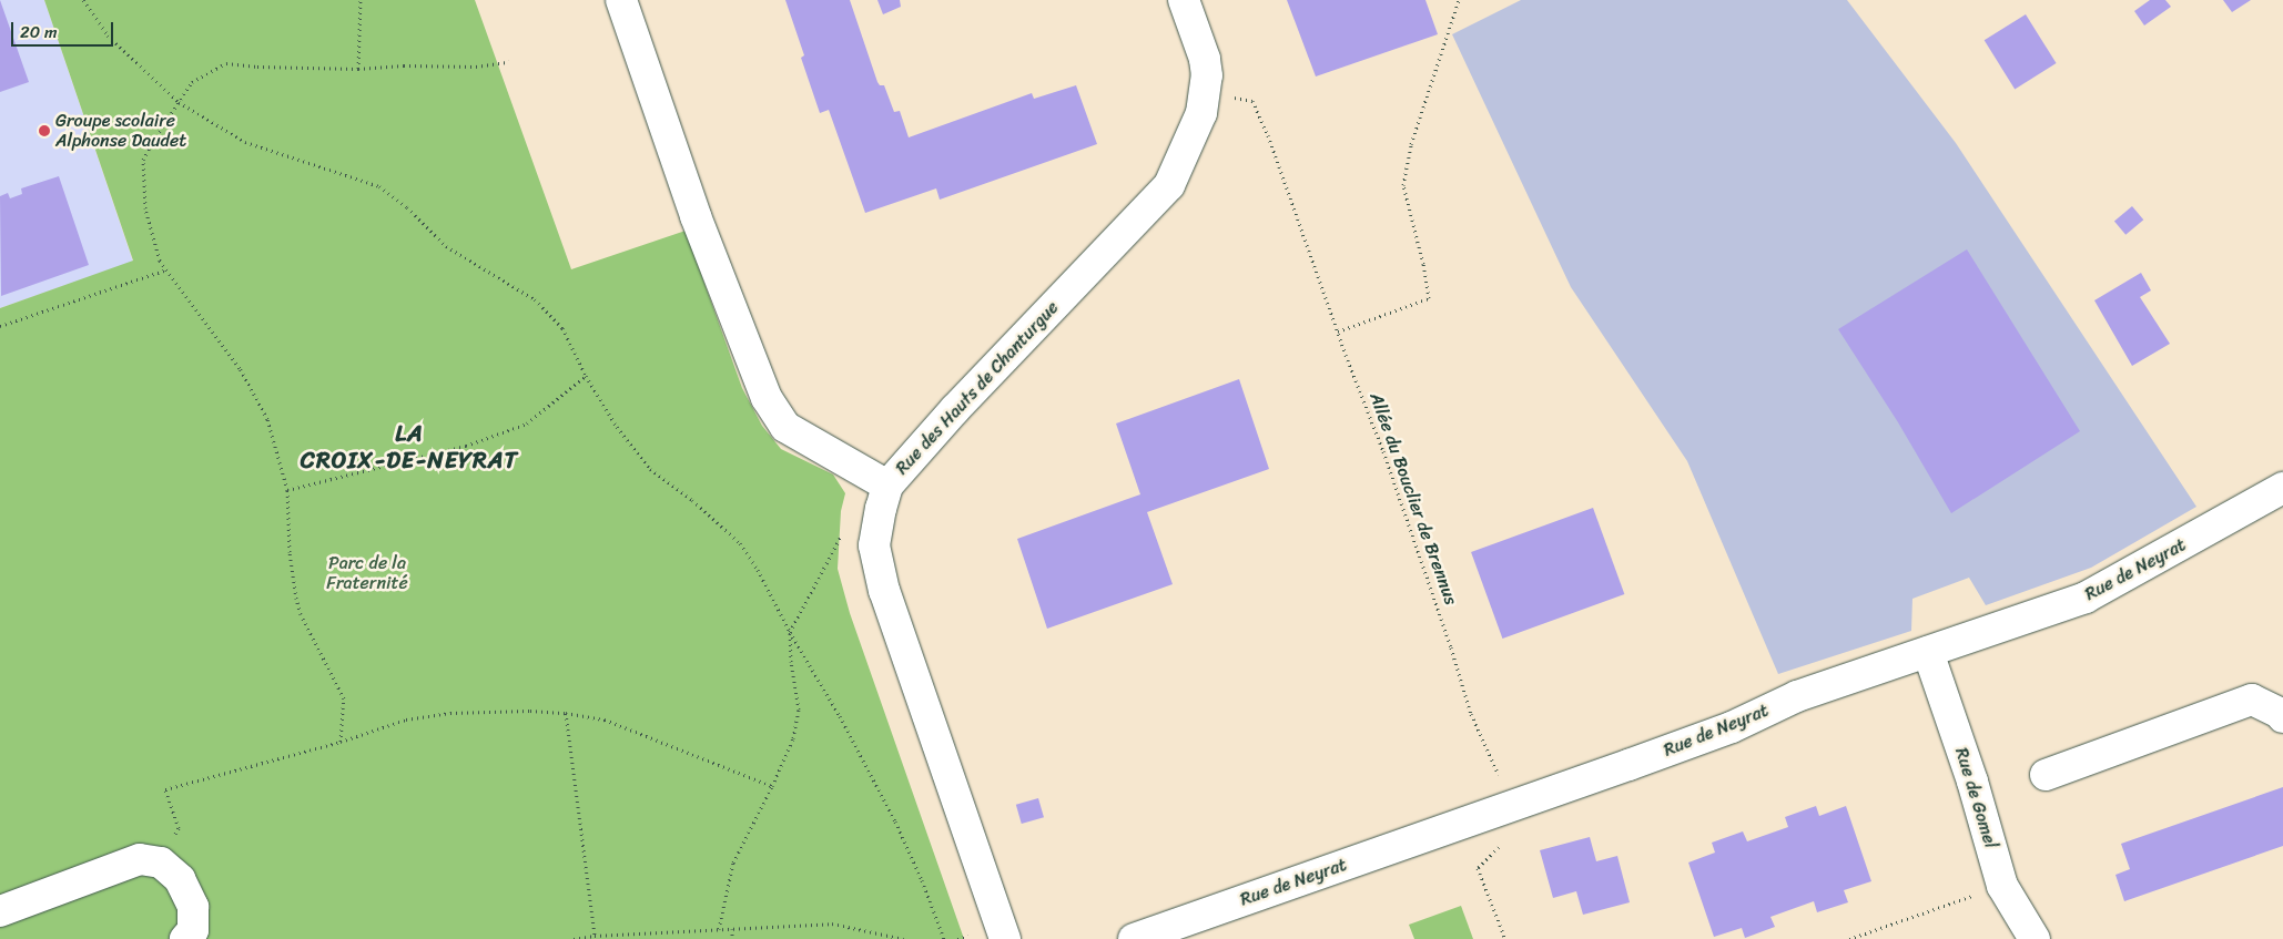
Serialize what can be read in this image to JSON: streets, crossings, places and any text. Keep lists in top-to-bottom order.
{
  "streets": {
    "street": ["Rue des Hauts de Chanturgue", "Rue de Neyrat", "Rue de Gomel"],
    "path": ["Allée du Bouclier de Brennus"]
  },
  "crossings": [
    ["Rue des Hauts de Chanturgue", "Allée du Bouclier de Brennus"],
    ["Allée du Bouclier de Brennus", "Rue de Neyrat"],
    ["Rue de Neyrat", "Rue de Gomel"]
  ],
  "districts": ["LA CROIX-DE-NEYRAT"],
  "parks": ["Parc de la Fraternité"],
  "places": ["Groupe scolaire Alphonse Daudet"],
  "scale_bar": "20 m"
}
